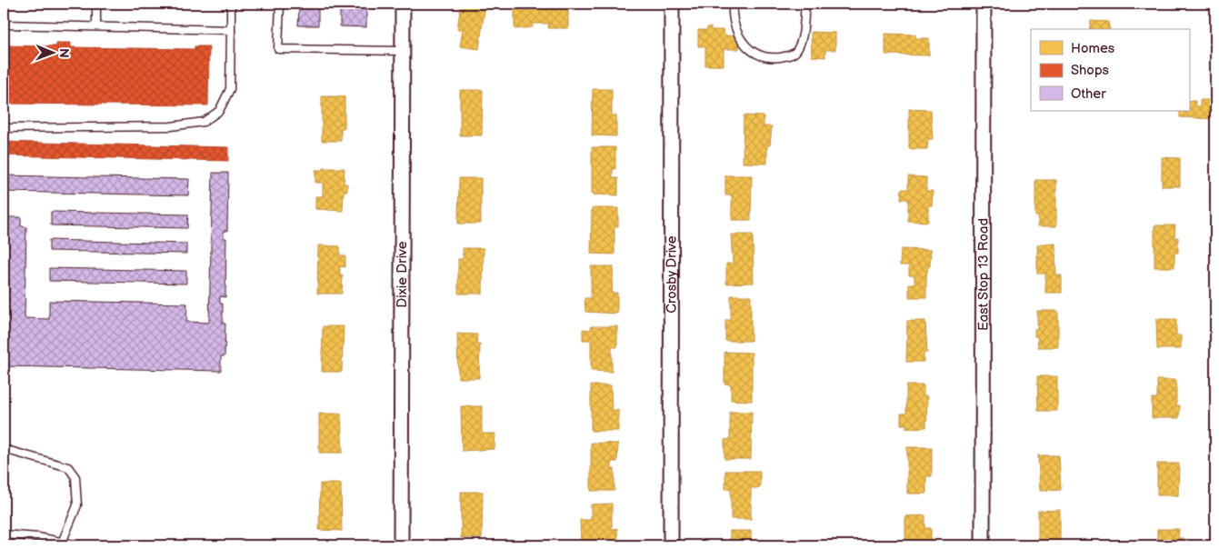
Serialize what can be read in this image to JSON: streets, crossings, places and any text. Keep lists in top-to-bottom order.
{
  "streets": {
    "street": ["Dixie Drive", "Crosby Drive", "East Stop 13 Road"]
  },
  "legend": ["Homes", "Shops", "Other"],
  "north": "right"
}
